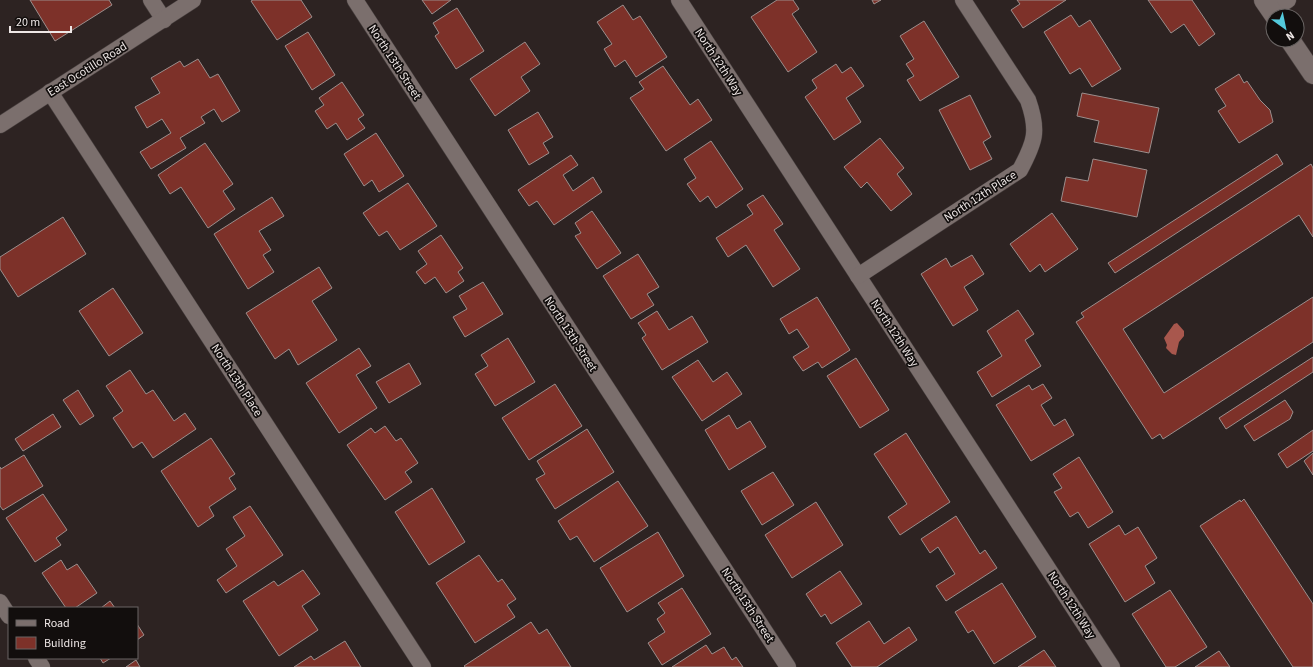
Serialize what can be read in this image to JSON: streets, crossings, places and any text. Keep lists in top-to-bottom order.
{
  "streets": {
    "street": [
      "North 13th Street",
      "North 12th Way",
      "East Ocotillo Road",
      "North 12th Place",
      "North 13th Place"
    ]
  },
  "crossings": [
    ["North 12th Way", "North 12th Place"],
    ["East Ocotillo Road", "North 13th Place"]
  ],
  "legend": ["Road", "Building"],
  "scale_bar": "20 m",
  "north": "bottom right"
}
